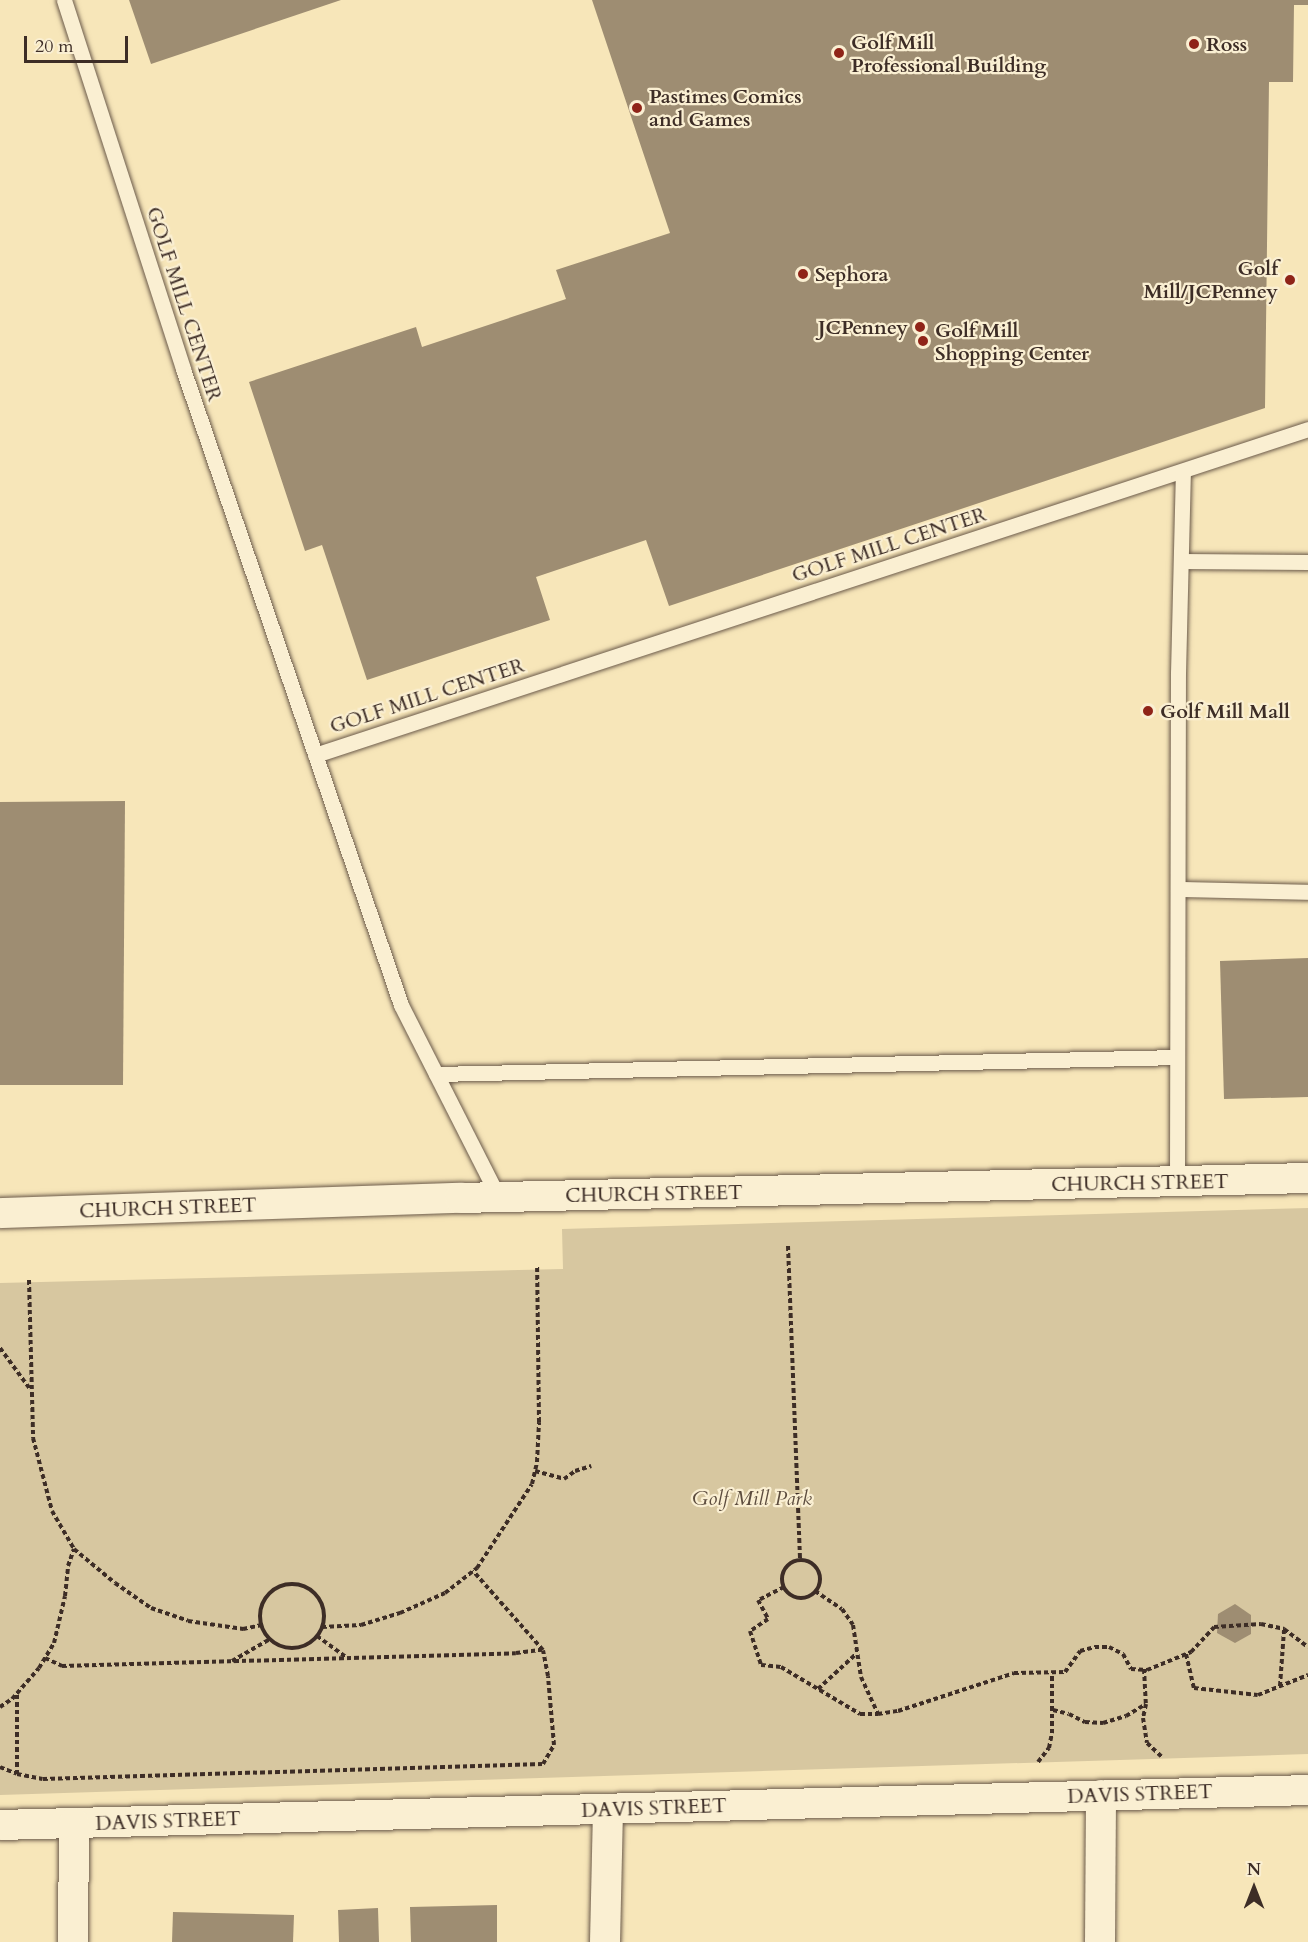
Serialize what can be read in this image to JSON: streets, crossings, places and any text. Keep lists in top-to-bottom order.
{
  "streets": {
    "street": ["CHURCH STREET", "DAVIS STREET"],
    "lane": ["GOLF MILL CENTER"]
  },
  "parks": ["Golf Mill Park"],
  "places": [
    "Ross",
    "Golf Mill Professional Building",
    "Pastimes Comics and Games",
    "Sephora",
    "Golf Mill/JCPenney",
    "JCPenney",
    "Golf Mill Shopping Center",
    "Golf Mill Mall"
  ],
  "scale_bar": "20 m",
  "north": "top"
}
